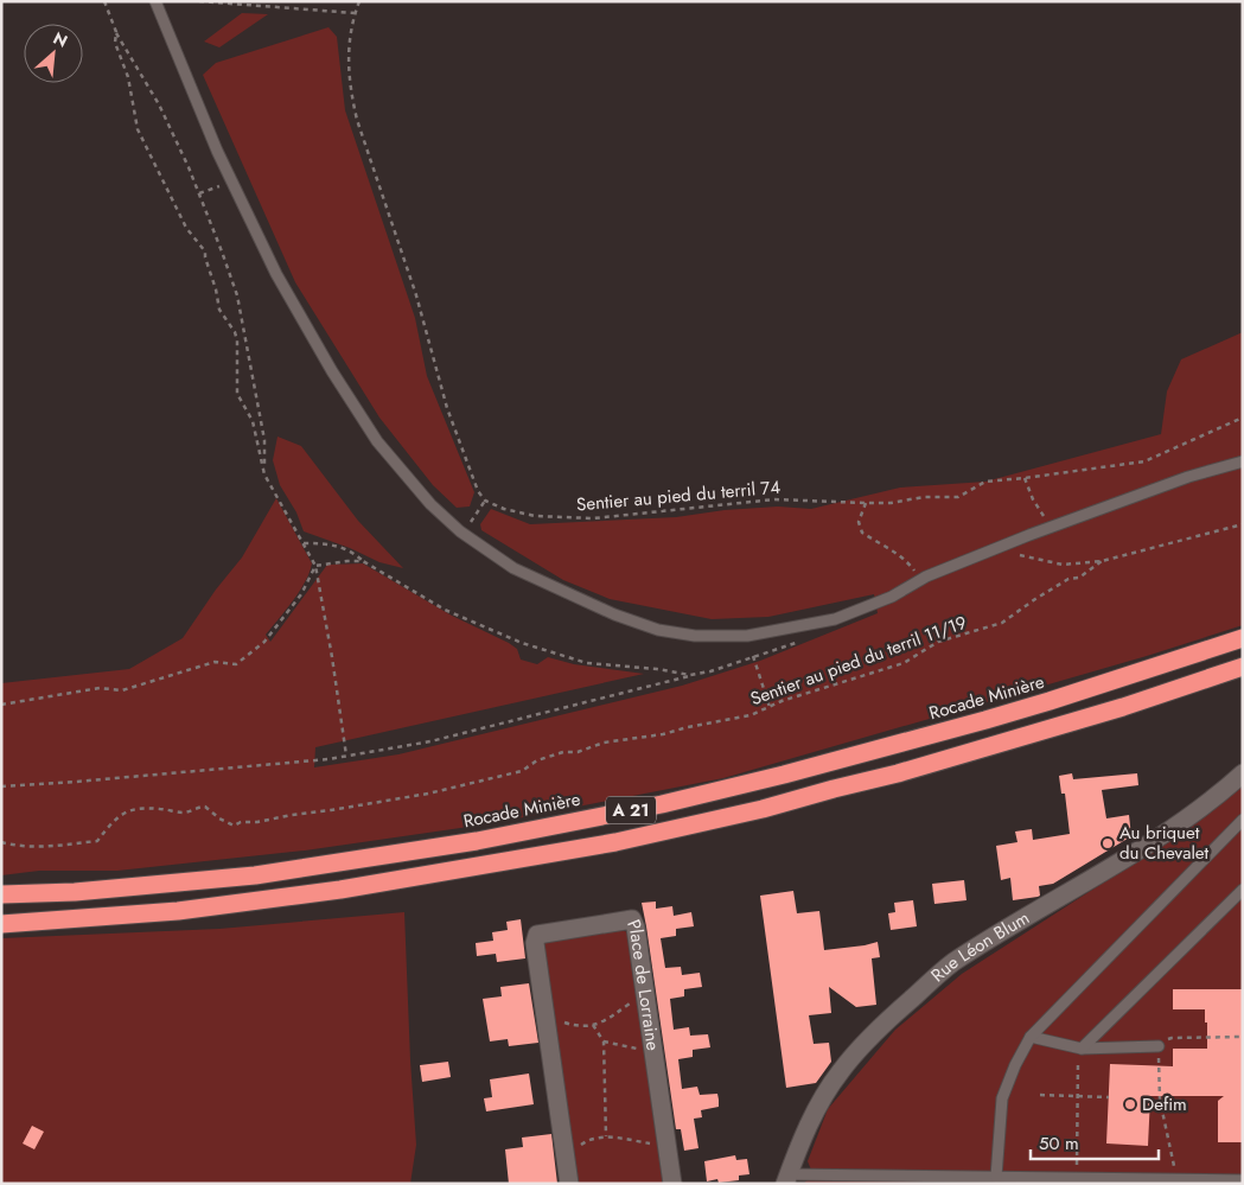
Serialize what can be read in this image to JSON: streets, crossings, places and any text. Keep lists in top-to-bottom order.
{
  "streets": {
    "highway": ["Rocade Minière", "A 21"],
    "street": ["Rue Léon Blum", "Place de Lorraine"],
    "path": ["Sentier au pied du terril 74", "Sentier au pied du terril 11/19"]
  },
  "places": ["Au briquet du Chevalet", "Defim"],
  "scale_bar": "50 m",
  "north": "top right"
}
